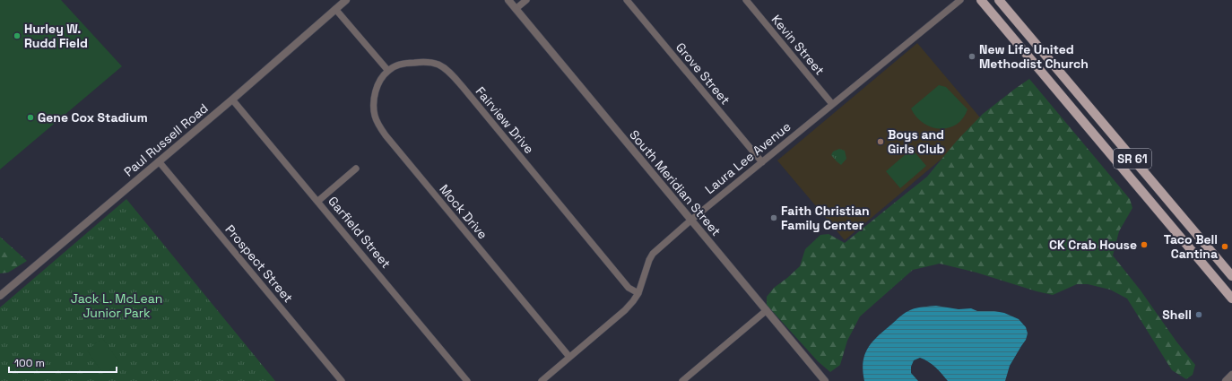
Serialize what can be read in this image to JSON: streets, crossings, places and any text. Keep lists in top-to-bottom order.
{
  "streets": {
    "main road": ["SR 61"],
    "street": [
      "Kevin Street",
      "Grove Street",
      "Fairview Drive",
      "Paul Russell Road",
      "Laura Lee Avenue",
      "South Meridian Street",
      "Mock Drive",
      "Garfield Street",
      "Prospect Street"
    ]
  },
  "crossings": [
    ["Kevin Street", "Laura Lee Avenue"],
    ["Grove Street", "Laura Lee Avenue"],
    ["Fairview Drive", "Laura Lee Avenue"],
    ["Fairview Drive", "Mock Drive"],
    ["Paul Russell Road", "Garfield Street"],
    ["Paul Russell Road", "Prospect Street"],
    ["Laura Lee Avenue", "South Meridian Street"],
    ["Laura Lee Avenue", "Mock Drive"]
  ],
  "parks": ["Jack L. McLean Junior Park"],
  "places": [
    "Hurley W. Rudd Field",
    "New Life United Methodist Church",
    "Gene Cox Stadium",
    "Boys and Girls Club",
    "Faith Christian Family Center",
    "CK Crab House",
    "Taco Bell Cantina",
    "Shell"
  ],
  "scale_bar": "100 m"
}
